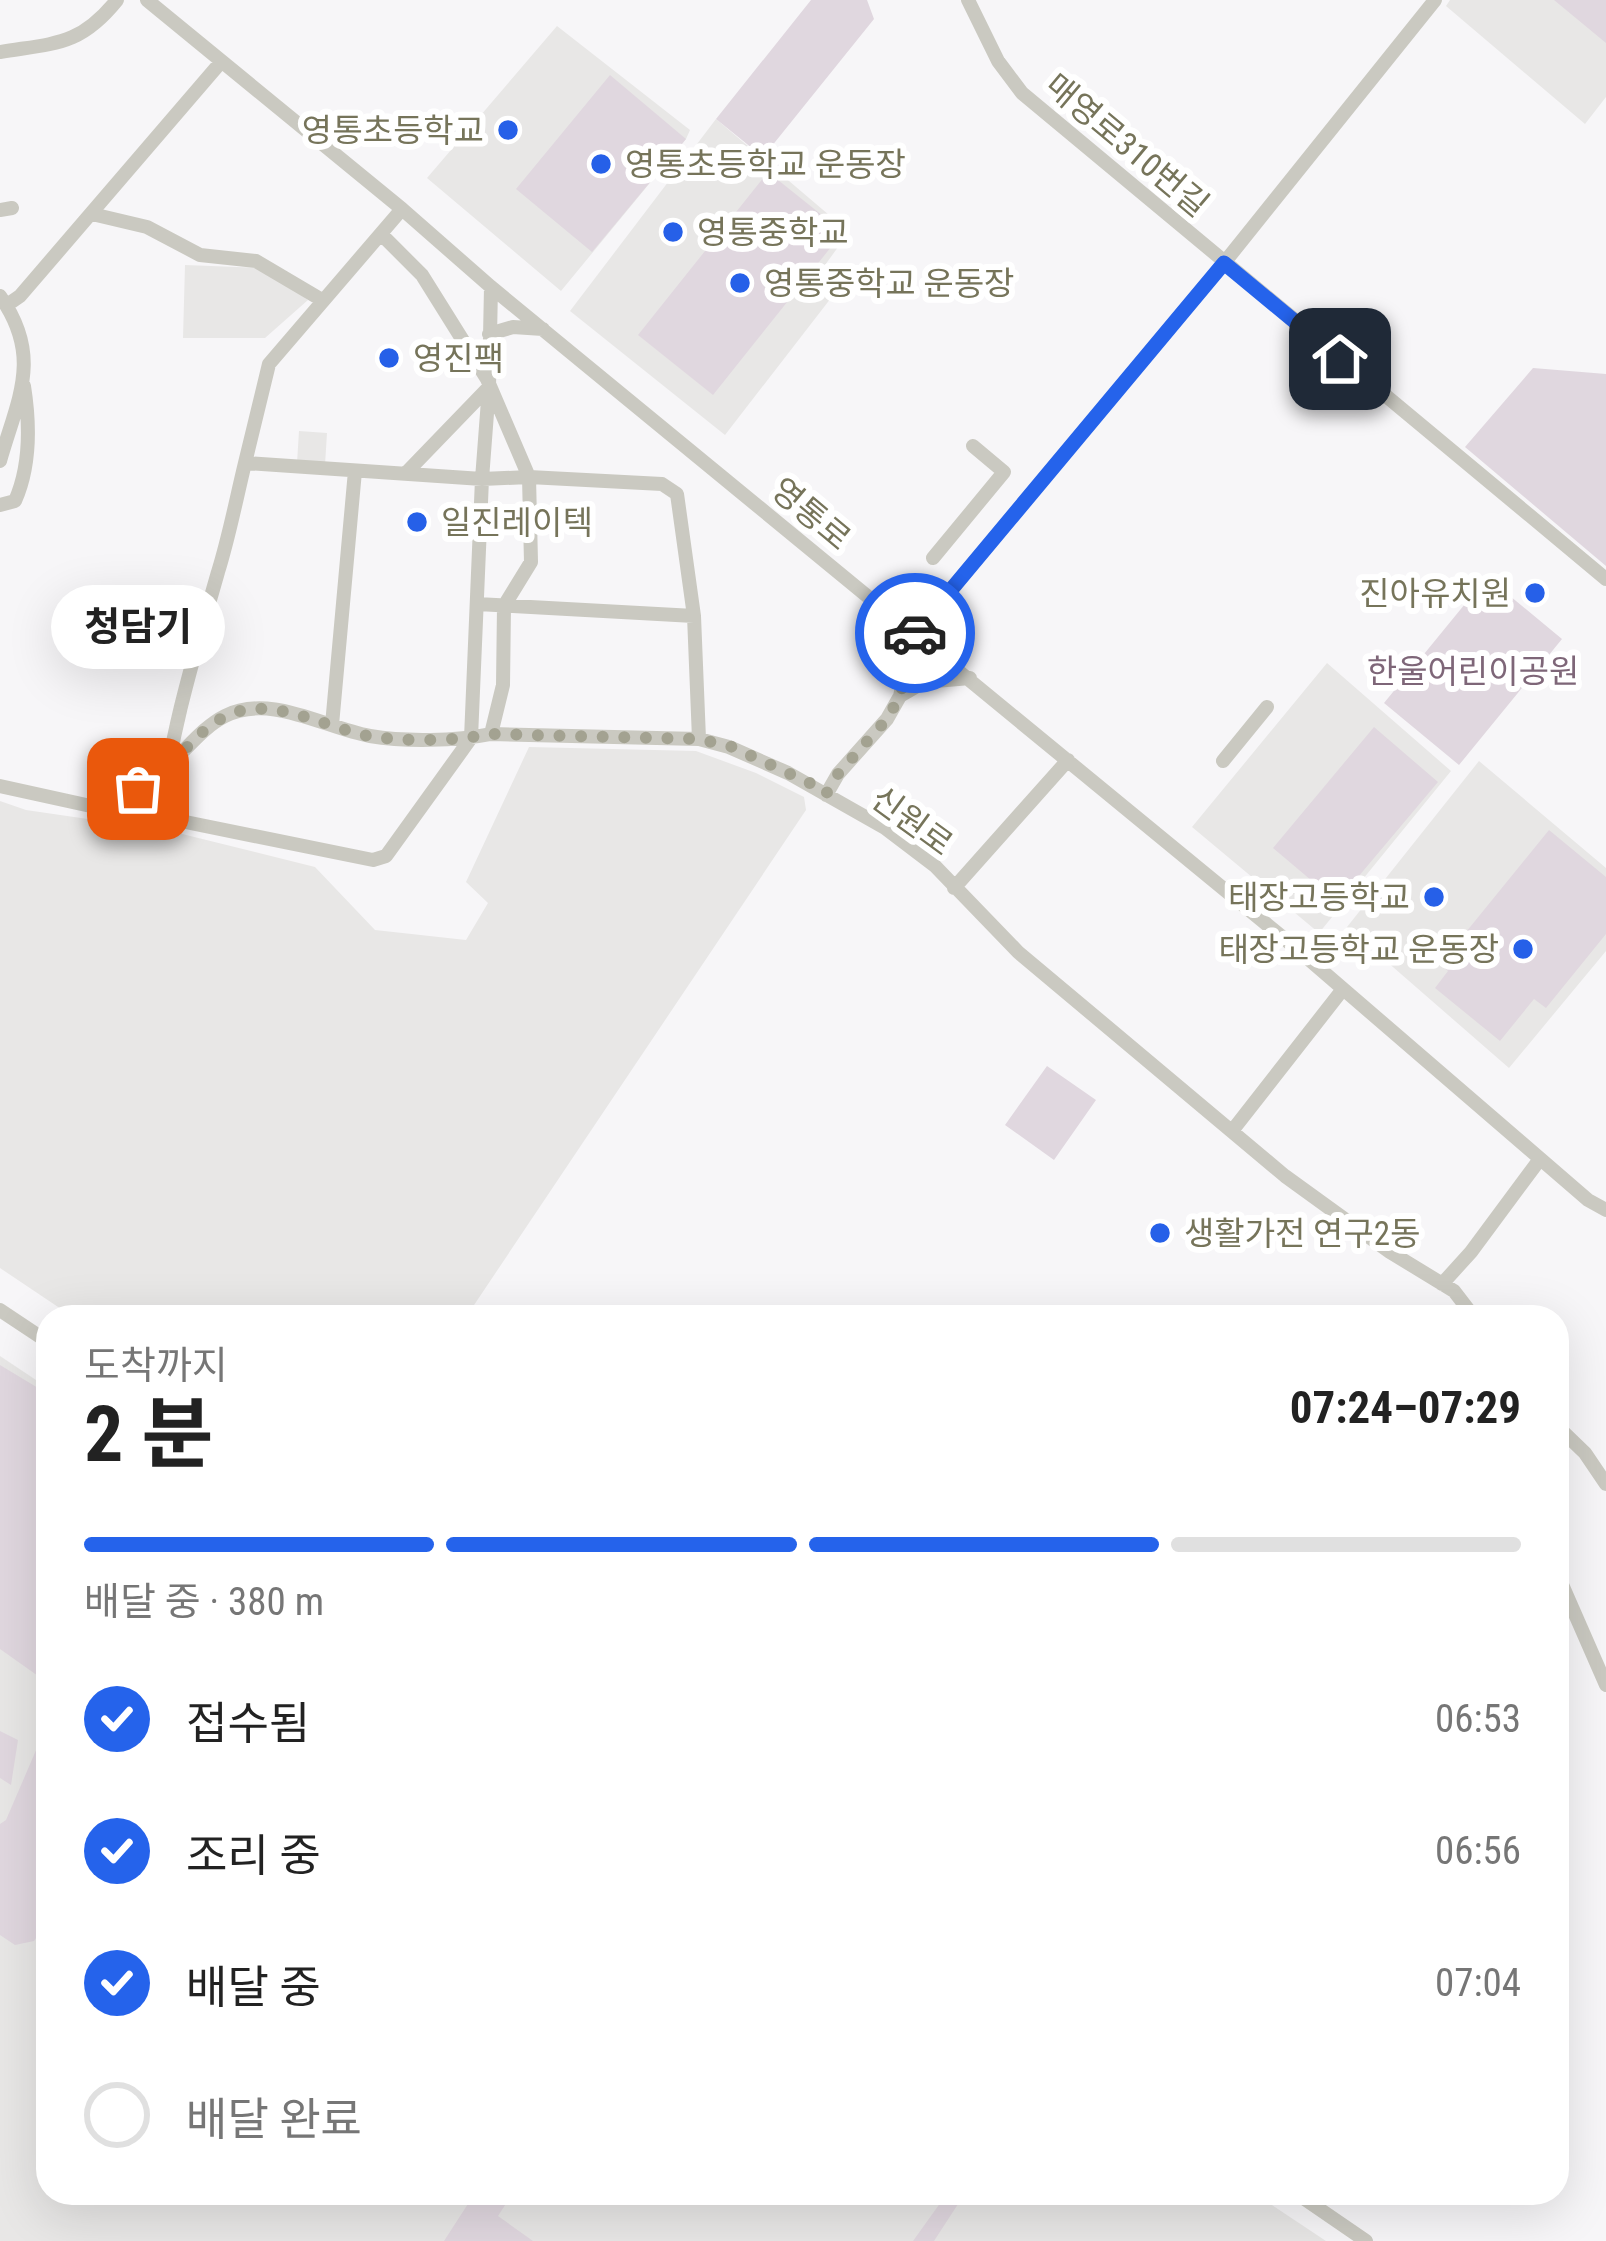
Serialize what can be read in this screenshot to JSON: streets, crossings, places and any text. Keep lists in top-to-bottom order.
{
  "streets": {
    "street": ["매영로310번길", "영통로", "신원로"]
  },
  "parks": ["한울어린이공원"],
  "places": [
    "영통초등학교",
    "영통초등학교 운동장",
    "영통중학교",
    "영통중학교 운동장",
    "영진팩",
    "일진레이텍",
    "진아유치원",
    "청담기",
    "태장고등학교",
    "태장고등학교 운동장",
    "생활가전 연구2동"
  ],
  "page": {
    "bubble": "청담기",
    "heading": ["2 분", "도착까지", "07:24–07:29"],
    "bar": "배달 중 · 380 m",
    "list": [
      ["접수됨", "06:53"],
      ["조리 중", "06:56"],
      ["배달 중", "07:04"],
      "배달 완료"
    ]
  }
}
